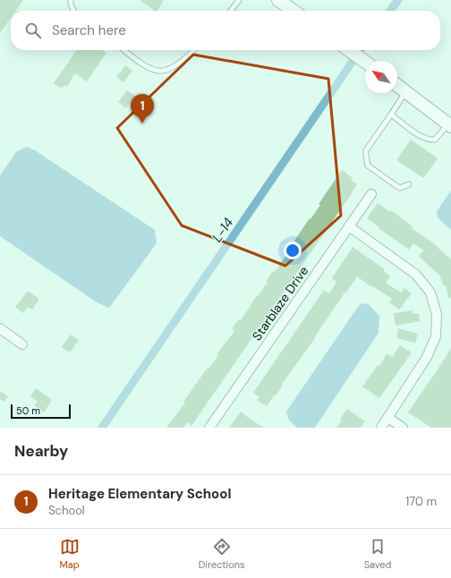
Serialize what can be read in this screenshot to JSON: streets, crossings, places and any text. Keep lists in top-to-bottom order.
{
  "streets": {
    "street": ["Starblaze Drive"]
  },
  "water": ["L-14"],
  "scale_bar": "50 m",
  "north": "top left",
  "page": {
    "search": "Search here",
    "pins": "1",
    "scale": "50 m",
    "heading": "Nearby",
    "list": [
      {
        "mark": "1",
        "name": "Heritage Elementary School",
        "note": "School",
        "value": "170 m"
      }
    ],
    "nav": ["Map", "Directions", "Saved"]
  }
}
